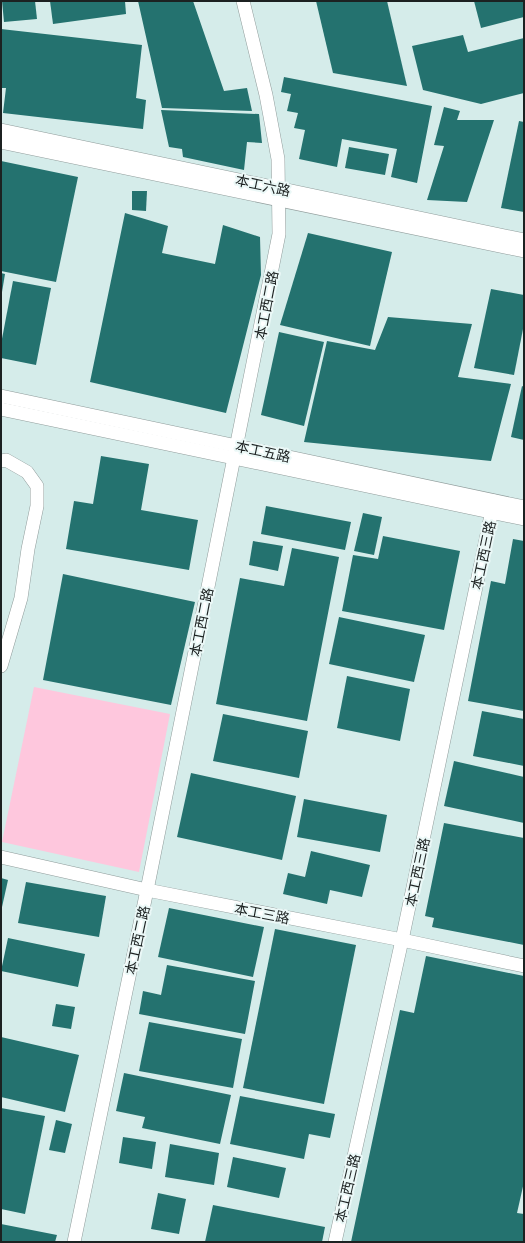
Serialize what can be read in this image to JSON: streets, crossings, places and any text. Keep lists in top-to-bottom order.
{
  "streets": {
    "street": [
      "本工六路",
      "本工西二路",
      "本工五路",
      "本工西三路",
      "本工三路"
    ]
  },
  "crossings": [
    ["本工六路", "本工西二路"],
    ["本工西二路", "本工五路"],
    ["本工西二路", "本工三路"],
    ["本工五路", "本工西三路"],
    ["本工西三路", "本工三路"]
  ]
}
